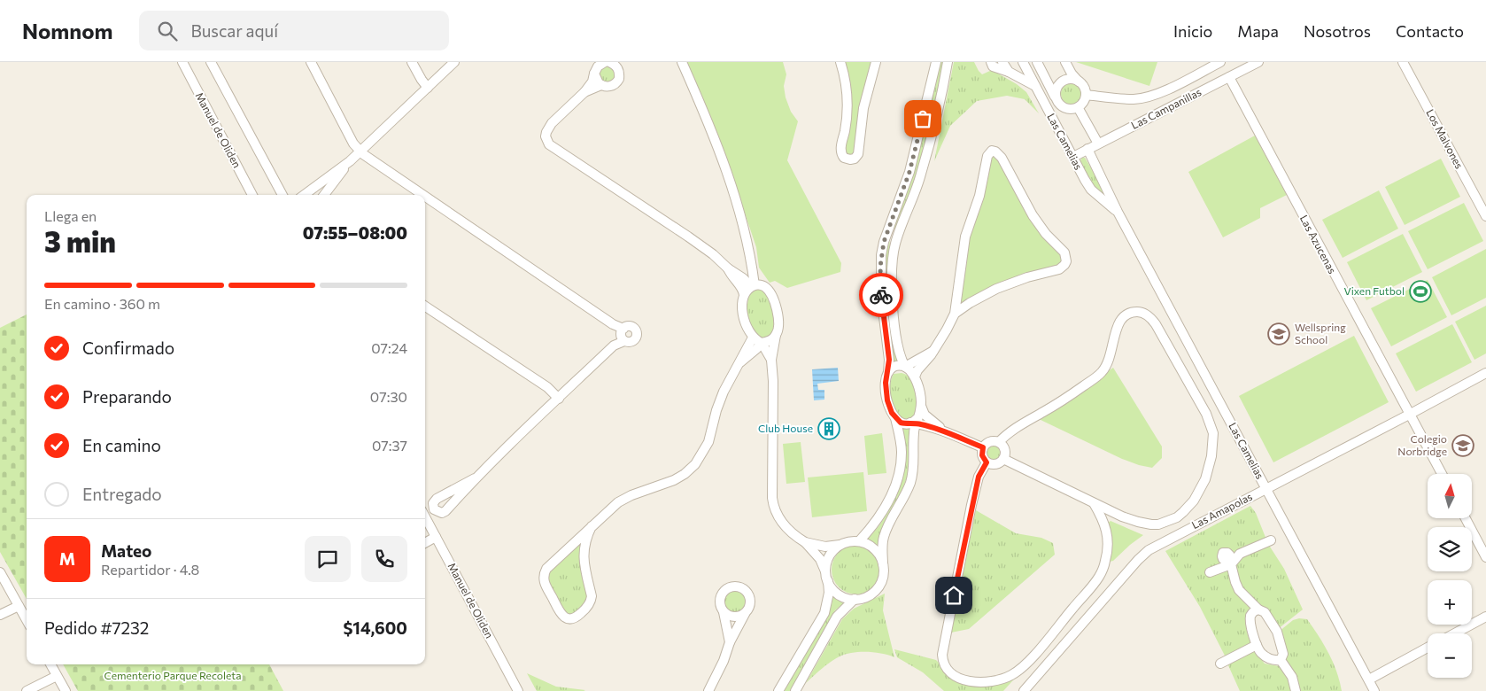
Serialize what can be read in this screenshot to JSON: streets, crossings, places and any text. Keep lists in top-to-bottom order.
{
  "streets": {
    "street": [
      "Las Campanillas",
      "Manuel de Oliden",
      "Los Malvones",
      "Las Camelias",
      "Las Azucenas",
      "Las Amapolas"
    ]
  },
  "crossings": [
    ["Las Campanillas", "Las Camelias"],
    ["Las Campanillas", "Las Azucenas"],
    ["Las Camelias", "Las Amapolas"],
    ["Las Azucenas", "Las Amapolas"]
  ],
  "parks": ["Cementerio Parque Recoleta"],
  "places": {
    "sports": ["Vixen Futbol"],
    "school or university": ["Wellspring School", "Colegio Norbridge"],
    "building": ["Club House"]
  },
  "north": "top",
  "page": {
    "header": "Nomnom",
    "search": "Buscar aquí",
    "nav": [
      "Inicio",
      "Mapa",
      "Nosotros",
      "Contacto"
    ],
    "heading": ["3 min", "Llega en", "07:55–08:00"],
    "panel": [
      "Mateo",
      "Repartidor · 4.8",
      "Pedido #7232",
      "$14,600"
    ],
    "bar": "En camino · 360 m",
    "list": [
      ["Confirmado", "07:24"],
      ["Preparando", "07:30"],
      ["En camino", "07:37"],
      "Entregado"
    ],
    "map_buttons": ["+", "−"],
    "round": "M"
  }
}
